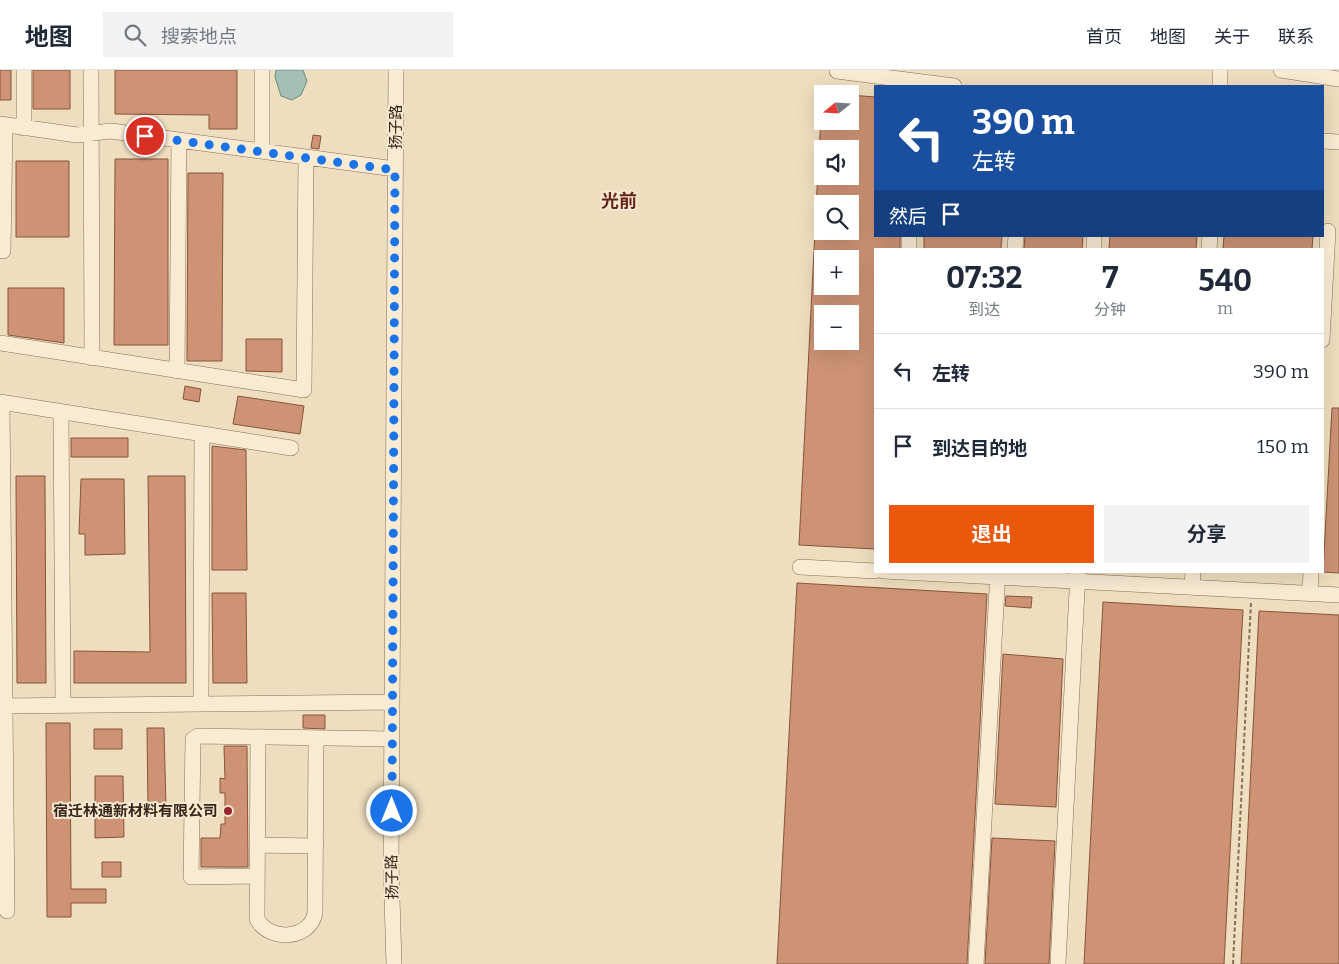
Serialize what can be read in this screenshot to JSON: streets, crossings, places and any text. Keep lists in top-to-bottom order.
{
  "streets": {
    "street": ["扬子路"]
  },
  "districts": ["光前"],
  "places": ["宿迁林通新材料有限公司"],
  "north": "left",
  "page": {
    "header": "地图",
    "search": "搜索地点",
    "nav": [
      "首页",
      "地图",
      "关于",
      "联系"
    ],
    "map_buttons": ["+", "−"],
    "turn": ["390 m", "左转"],
    "then": "然后",
    "eta": [
      "07:32",
      "到达",
      "7",
      "分钟",
      "540",
      "m"
    ],
    "list": [
      {
        "name": "左转",
        "value": "390 m"
      },
      {
        "name": "到达目的地",
        "value": "150 m"
      }
    ],
    "buttons": ["退出", "分享"]
  }
}
